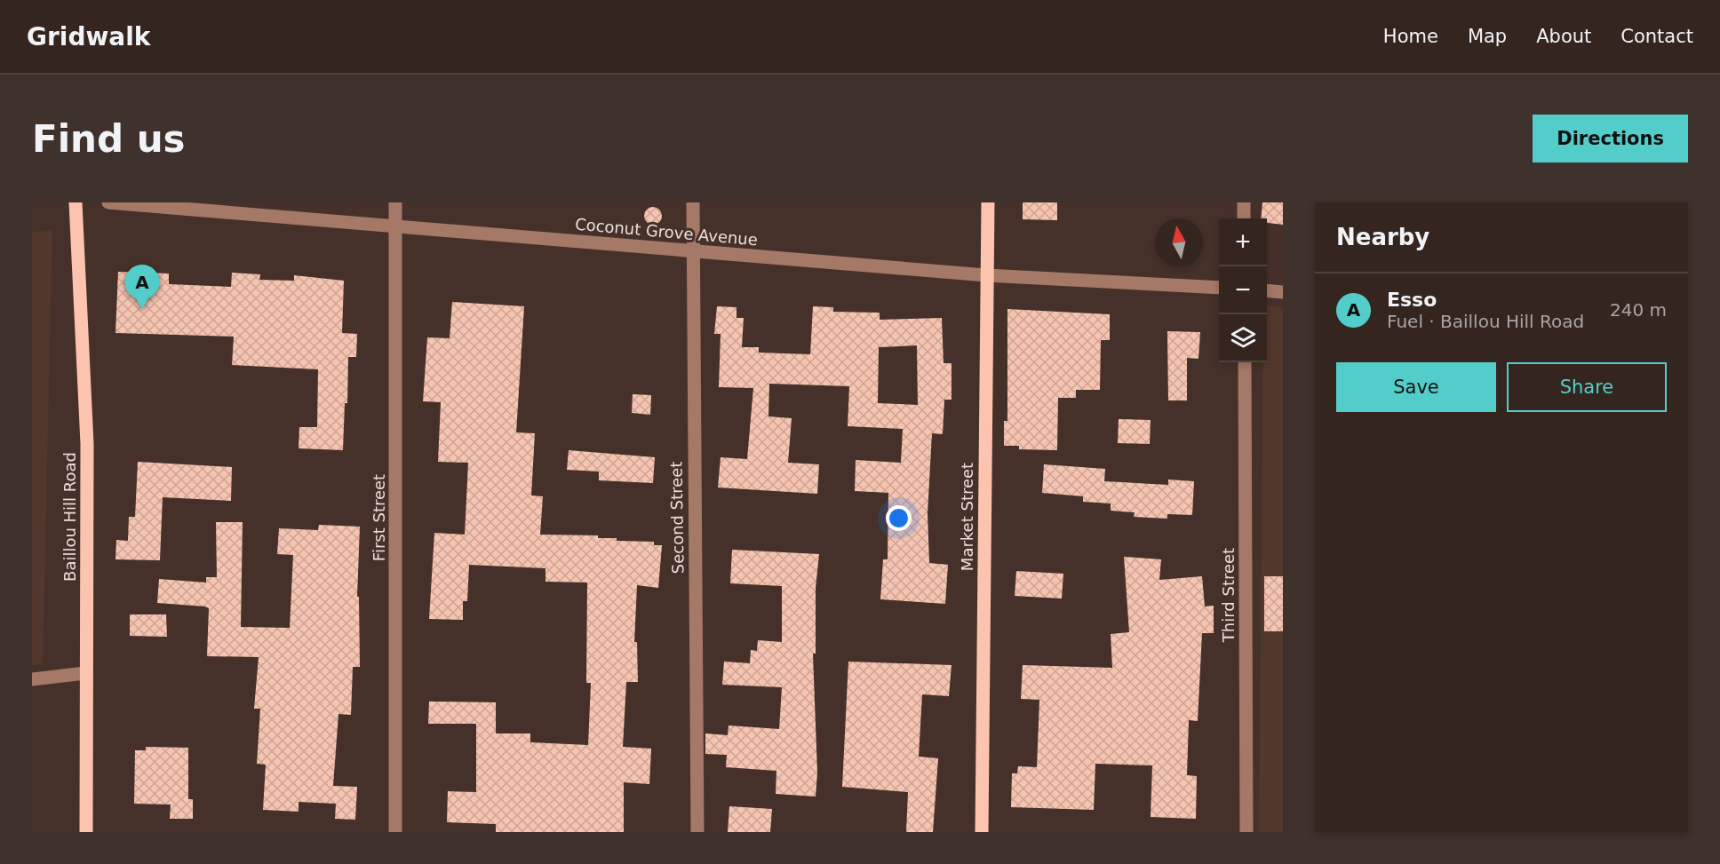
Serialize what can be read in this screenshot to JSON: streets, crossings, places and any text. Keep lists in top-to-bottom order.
{
  "streets": {
    "main road": ["Baillou Hill Road", "Market Street"],
    "street": [
      "Coconut Grove Avenue",
      "First Street",
      "Second Street",
      "Third Street"
    ]
  },
  "crossings": [
    ["Coconut Grove Avenue", "Market Street"],
    ["Coconut Grove Avenue", "First Street"],
    ["Coconut Grove Avenue", "Second Street"]
  ],
  "north": "top",
  "page": {
    "header": "Gridwalk",
    "nav": [
      "Home",
      "Map",
      "About",
      "Contact"
    ],
    "buttons": [
      "Directions",
      ["Save", "Share"]
    ],
    "title": "Find us",
    "heading": "Nearby",
    "map_buttons": ["+", "−"],
    "pins": "A",
    "list": [
      {
        "mark": "A",
        "name": "Esso",
        "note": "Fuel · Baillou Hill Road",
        "value": "240 m"
      }
    ]
  }
}
